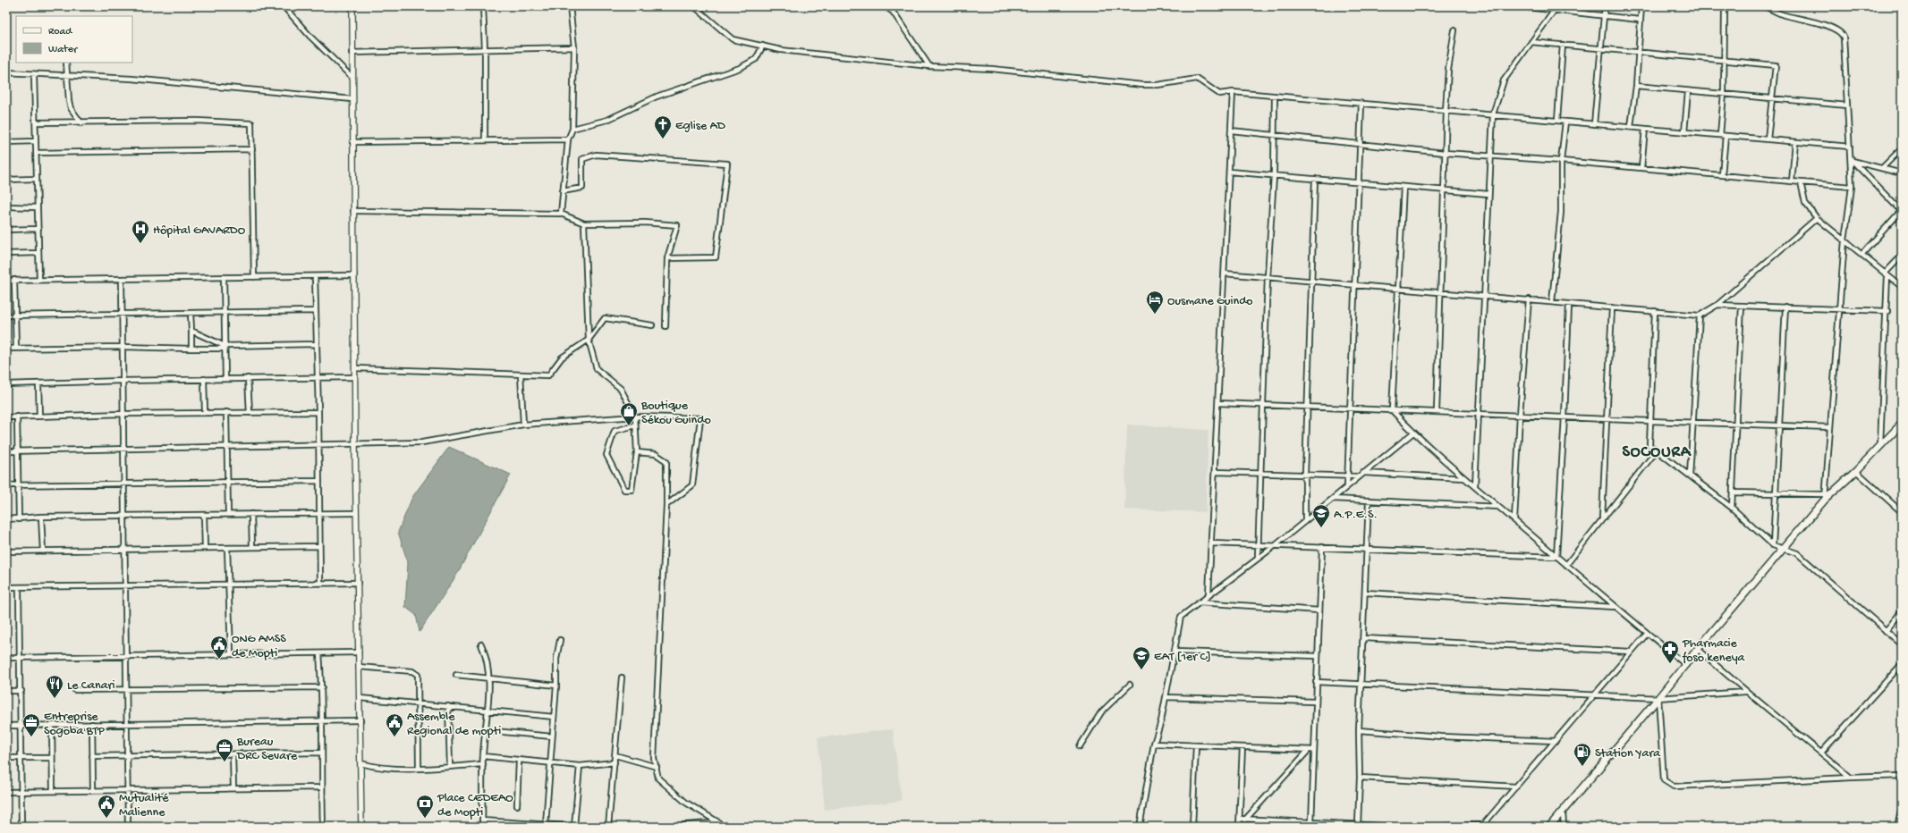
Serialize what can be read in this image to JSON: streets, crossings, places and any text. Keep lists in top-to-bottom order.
{
  "districts": ["SOCOURA"],
  "places": {
    "church": ["Eglise AD"],
    "hospital": ["Hôpital GAVARDO"],
    "hotel": ["Ousmane Guindo"],
    "shop": ["Boutique Sékou Guindo"],
    "school or university": ["A.P.E.S.", "EAT [1er C]"],
    "public building": ["ONG AMSS de Mopti", "Assemble Regional de mopti", "Mutualité Malienne"],
    "pharmacy": ["Pharmacie foso keneya"],
    "restaurant": ["Le Canari"],
    "office": ["Entreprise Sogoba BTP", "Bureau DRC Sevare"],
    "fuel station": ["Station Yara"],
    "bank": ["Place CEDEAO de Mopti"]
  },
  "legend": ["Road", "Water"]
}
